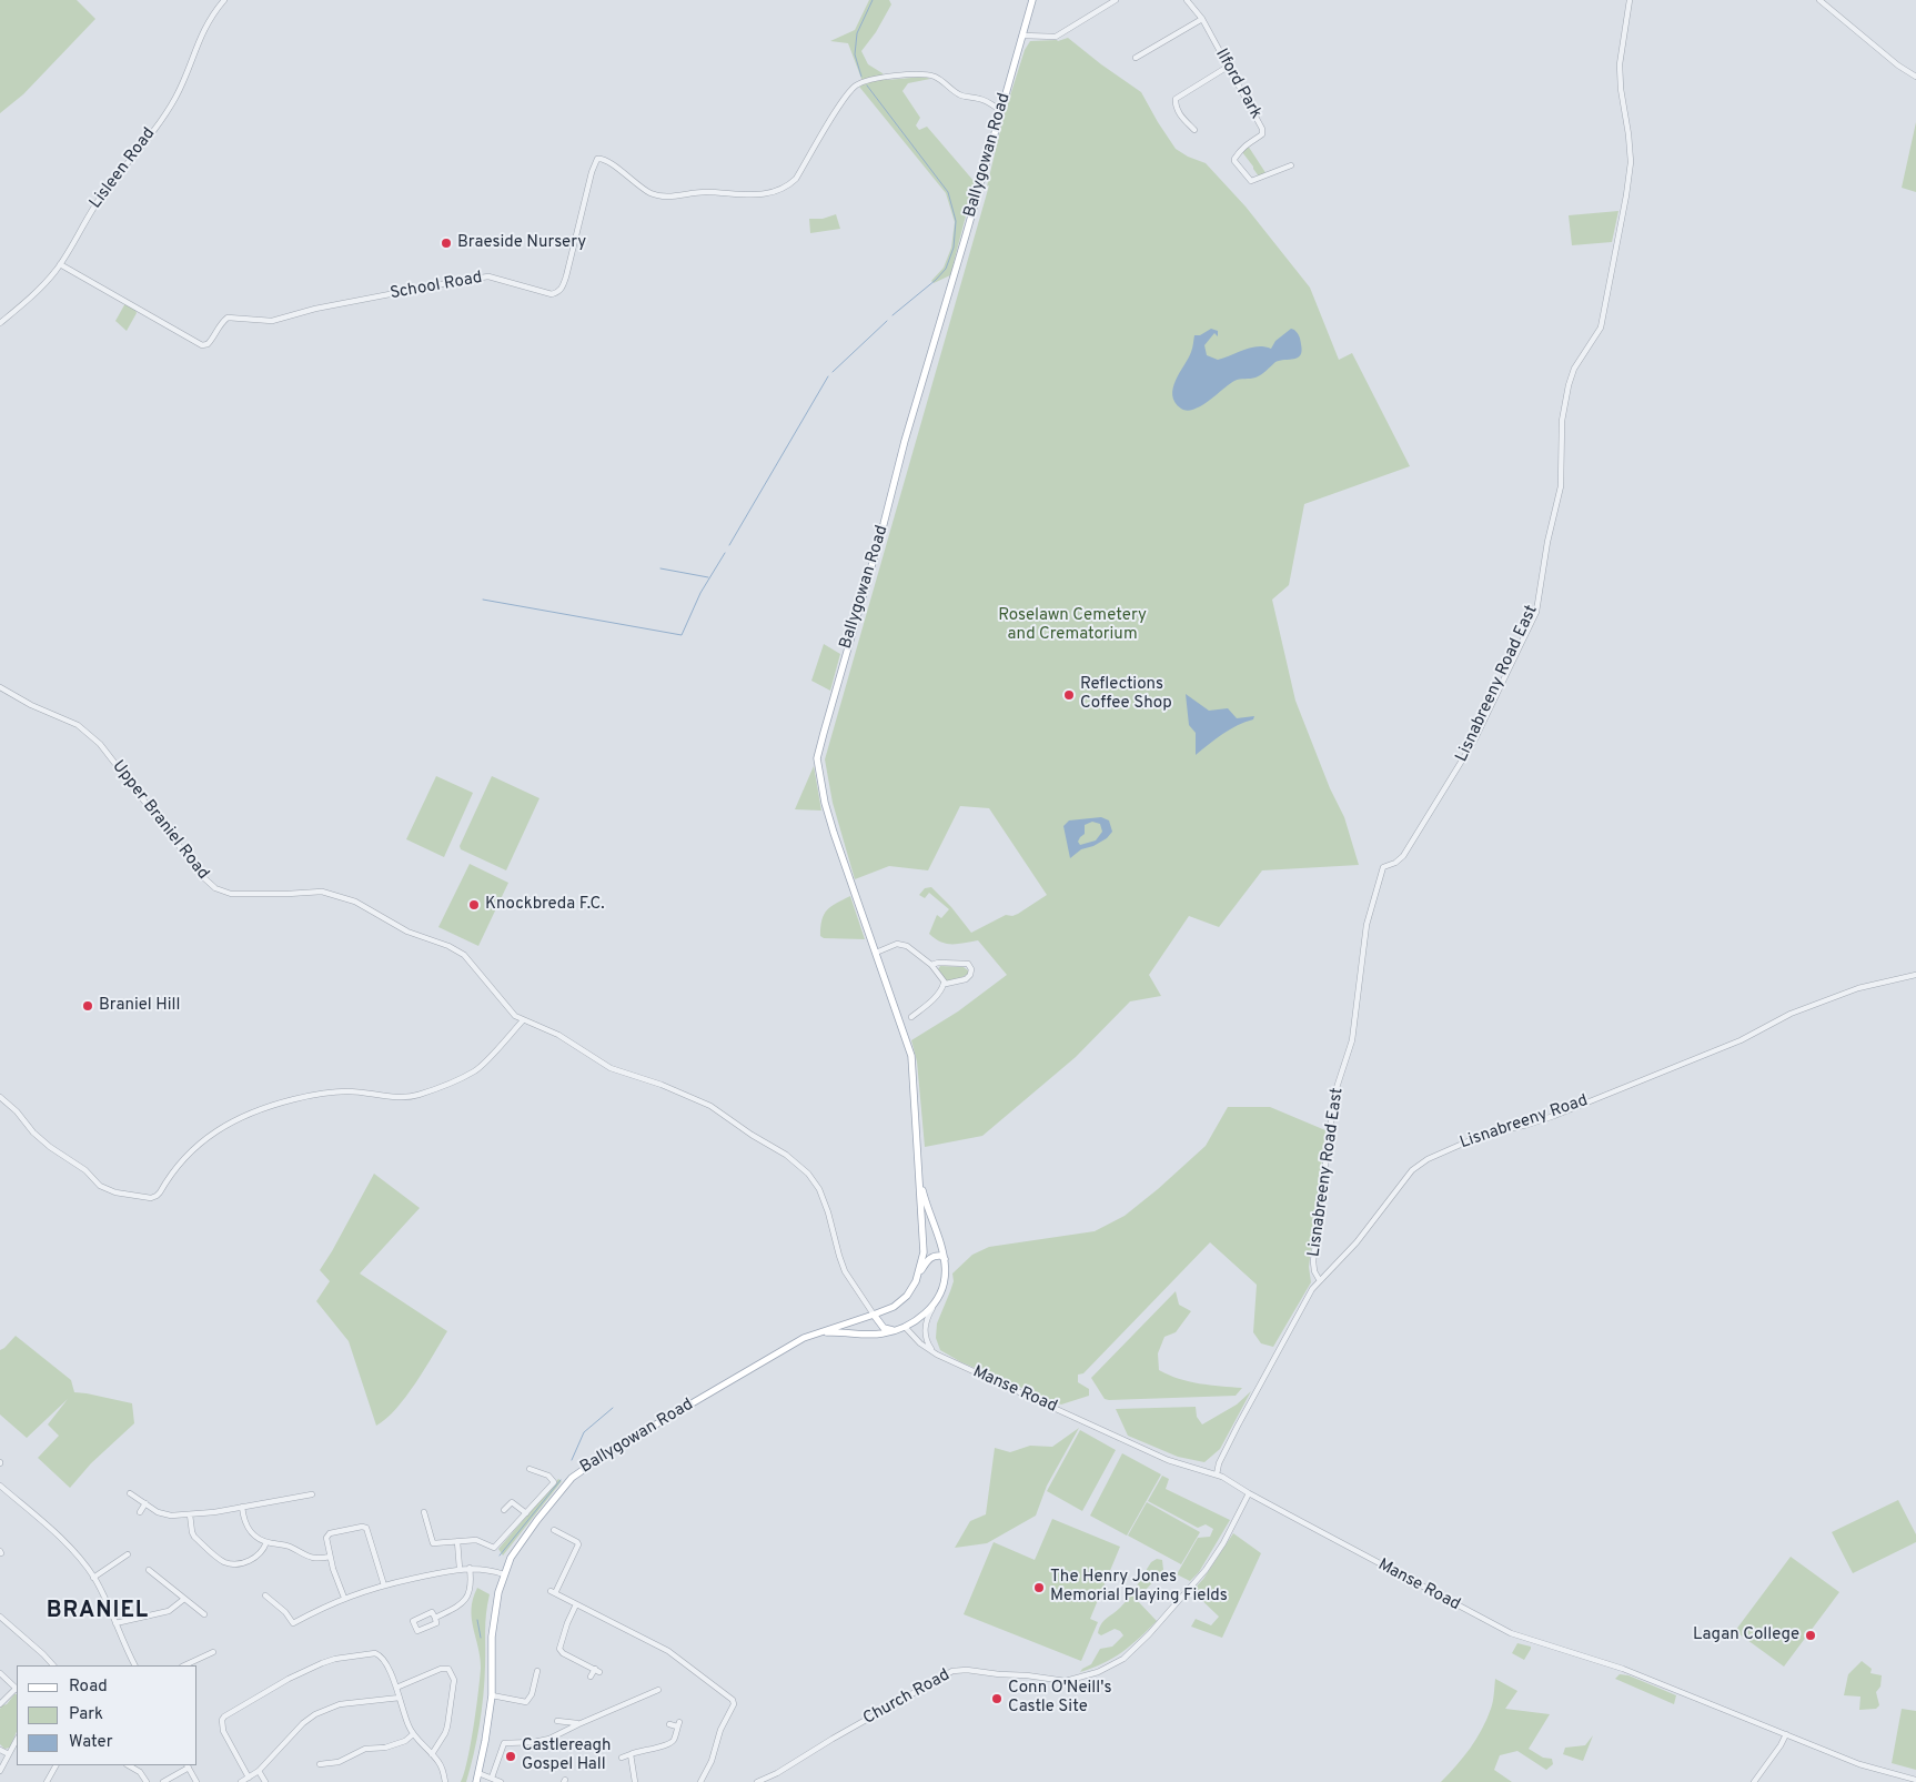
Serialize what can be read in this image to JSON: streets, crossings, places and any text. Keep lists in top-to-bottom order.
{
  "streets": {
    "main road": ["Ballygowan Road"],
    "street": [
      "Ilford Park",
      "Lisleen Road",
      "School Road",
      "Lisnabreeny Road East",
      "Upper Braniel Road",
      "Lisnabreeny Road",
      "Manse Road",
      "Church Road"
    ]
  },
  "crossings": [
    ["Ballygowan Road", "School Road"],
    ["Ballygowan Road", "Upper Braniel Road"],
    ["Ballygowan Road", "Manse Road"],
    ["Lisleen Road", "School Road"],
    ["Lisnabreeny Road East", "Lisnabreeny Road"],
    ["Lisnabreeny Road", "Manse Road"],
    ["Manse Road", "Church Road"]
  ],
  "districts": ["BRANIEL"],
  "parks": ["Roselawn Cemetery and Crematorium"],
  "places": [
    "Braeside Nursery",
    "Reflections Coffee Shop",
    "Knockbreda F.C.",
    "Braniel Hill",
    "The Henry Jones Memorial Playing Fields",
    "Lagan College",
    "Conn O'Neill's Castle Site",
    "Castlereagh Gospel Hall"
  ],
  "legend": ["Road", "Park", "Water"]
}
